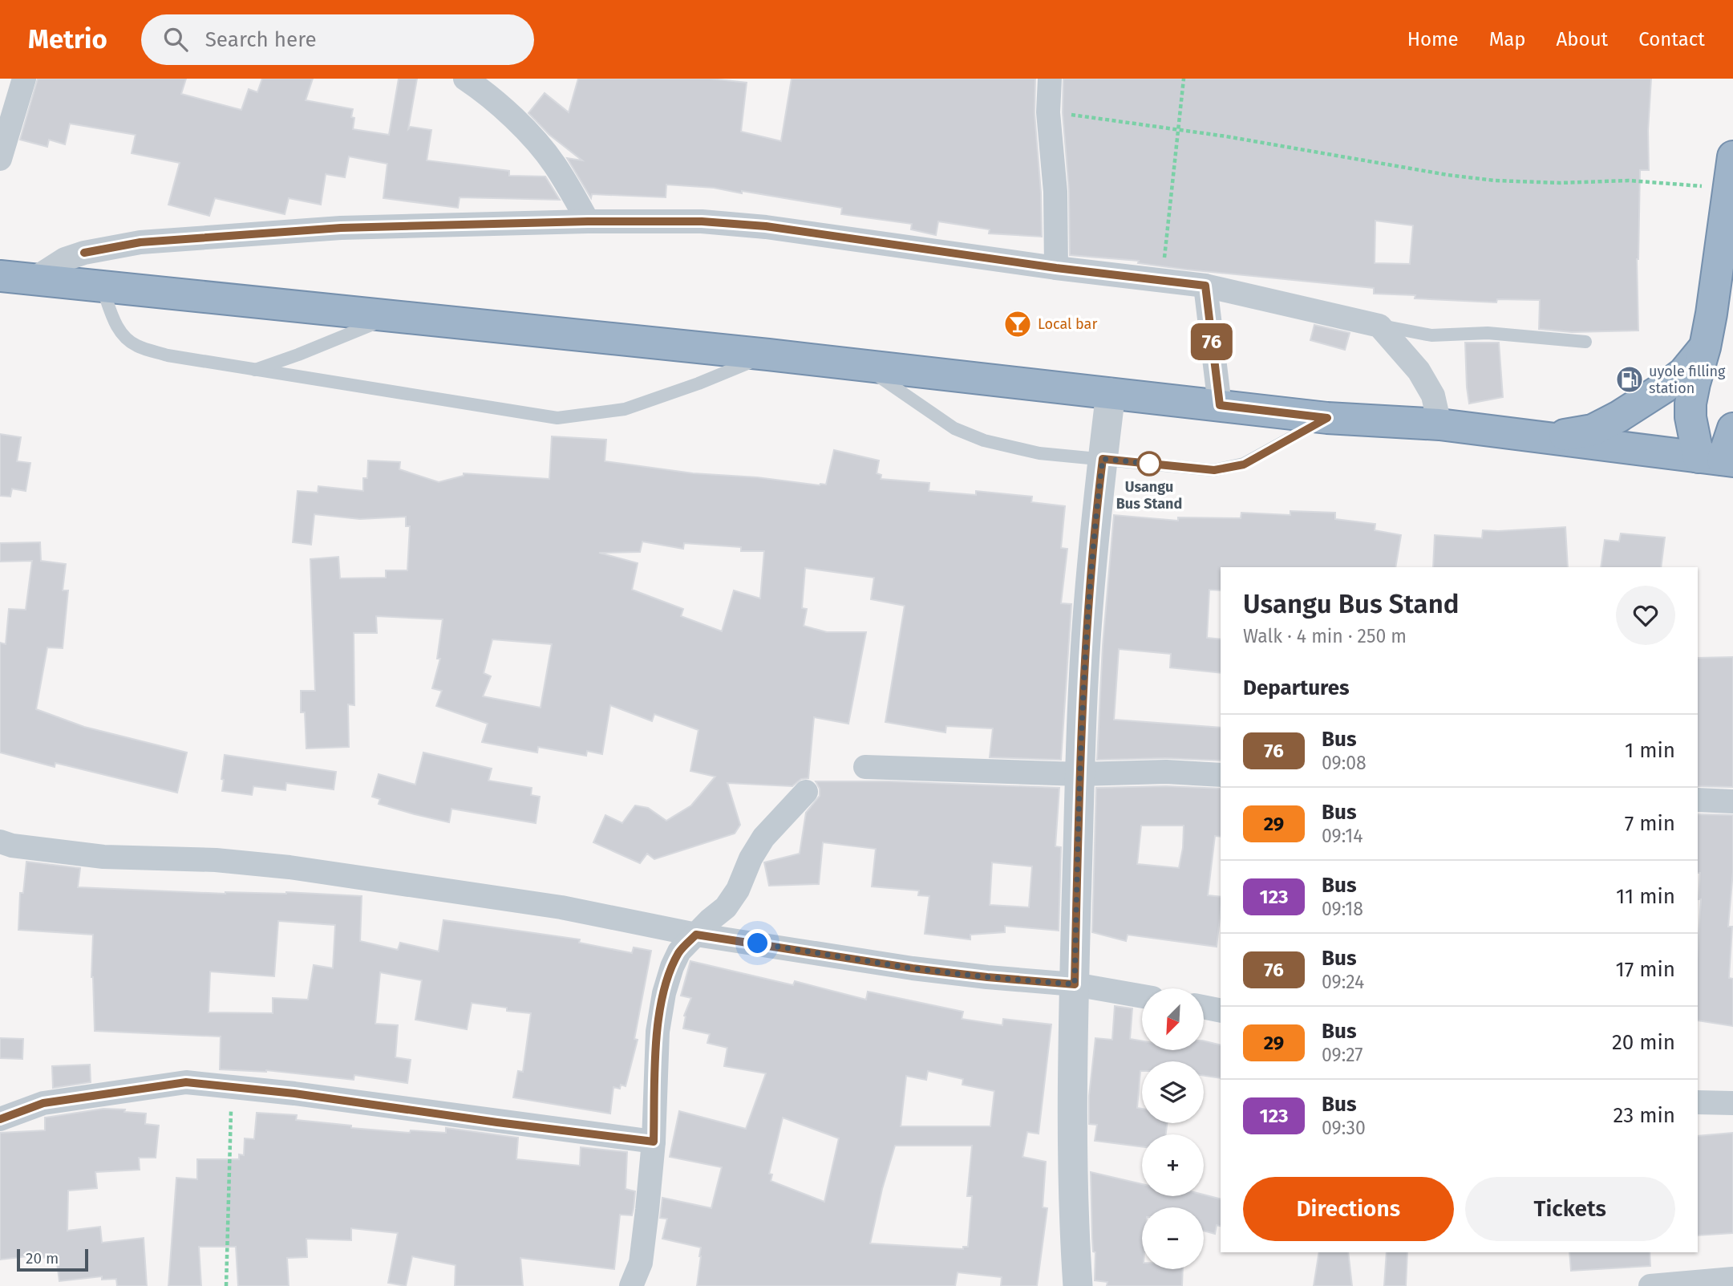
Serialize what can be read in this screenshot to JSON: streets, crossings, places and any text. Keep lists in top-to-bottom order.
{
  "places": {
    "bar": ["Local bar"],
    "fuel station": ["uyole filling station"],
    "other": ["Usangu Bus Stand"]
  },
  "lines": ["bus line 76"],
  "scale_bar": "20 m",
  "north": "bottom left",
  "page": {
    "header": "Metrio",
    "search": "Search here",
    "nav": [
      "Home",
      "Map",
      "About",
      "Contact"
    ],
    "on_map": "76",
    "heading": [
      ["Usangu Bus Stand", "Walk · 4 min · 250 m"],
      "Departures"
    ],
    "list": [
      {
        "mark": "76",
        "name": "Bus",
        "note": "09:08",
        "value": "1 min"
      },
      {
        "mark": "29",
        "name": "Bus",
        "note": "09:14",
        "value": "7 min"
      },
      {
        "mark": "123",
        "name": "Bus",
        "note": "09:18",
        "value": "11 min"
      },
      {
        "mark": "76",
        "name": "Bus",
        "note": "09:24",
        "value": "17 min"
      },
      {
        "mark": "29",
        "name": "Bus",
        "note": "09:27",
        "value": "20 min"
      },
      {
        "mark": "123",
        "name": "Bus",
        "note": "09:30",
        "value": "23 min"
      }
    ],
    "map_buttons": ["+", "−"],
    "buttons": ["Directions", "Tickets"],
    "scale": "20 m"
  }
}
